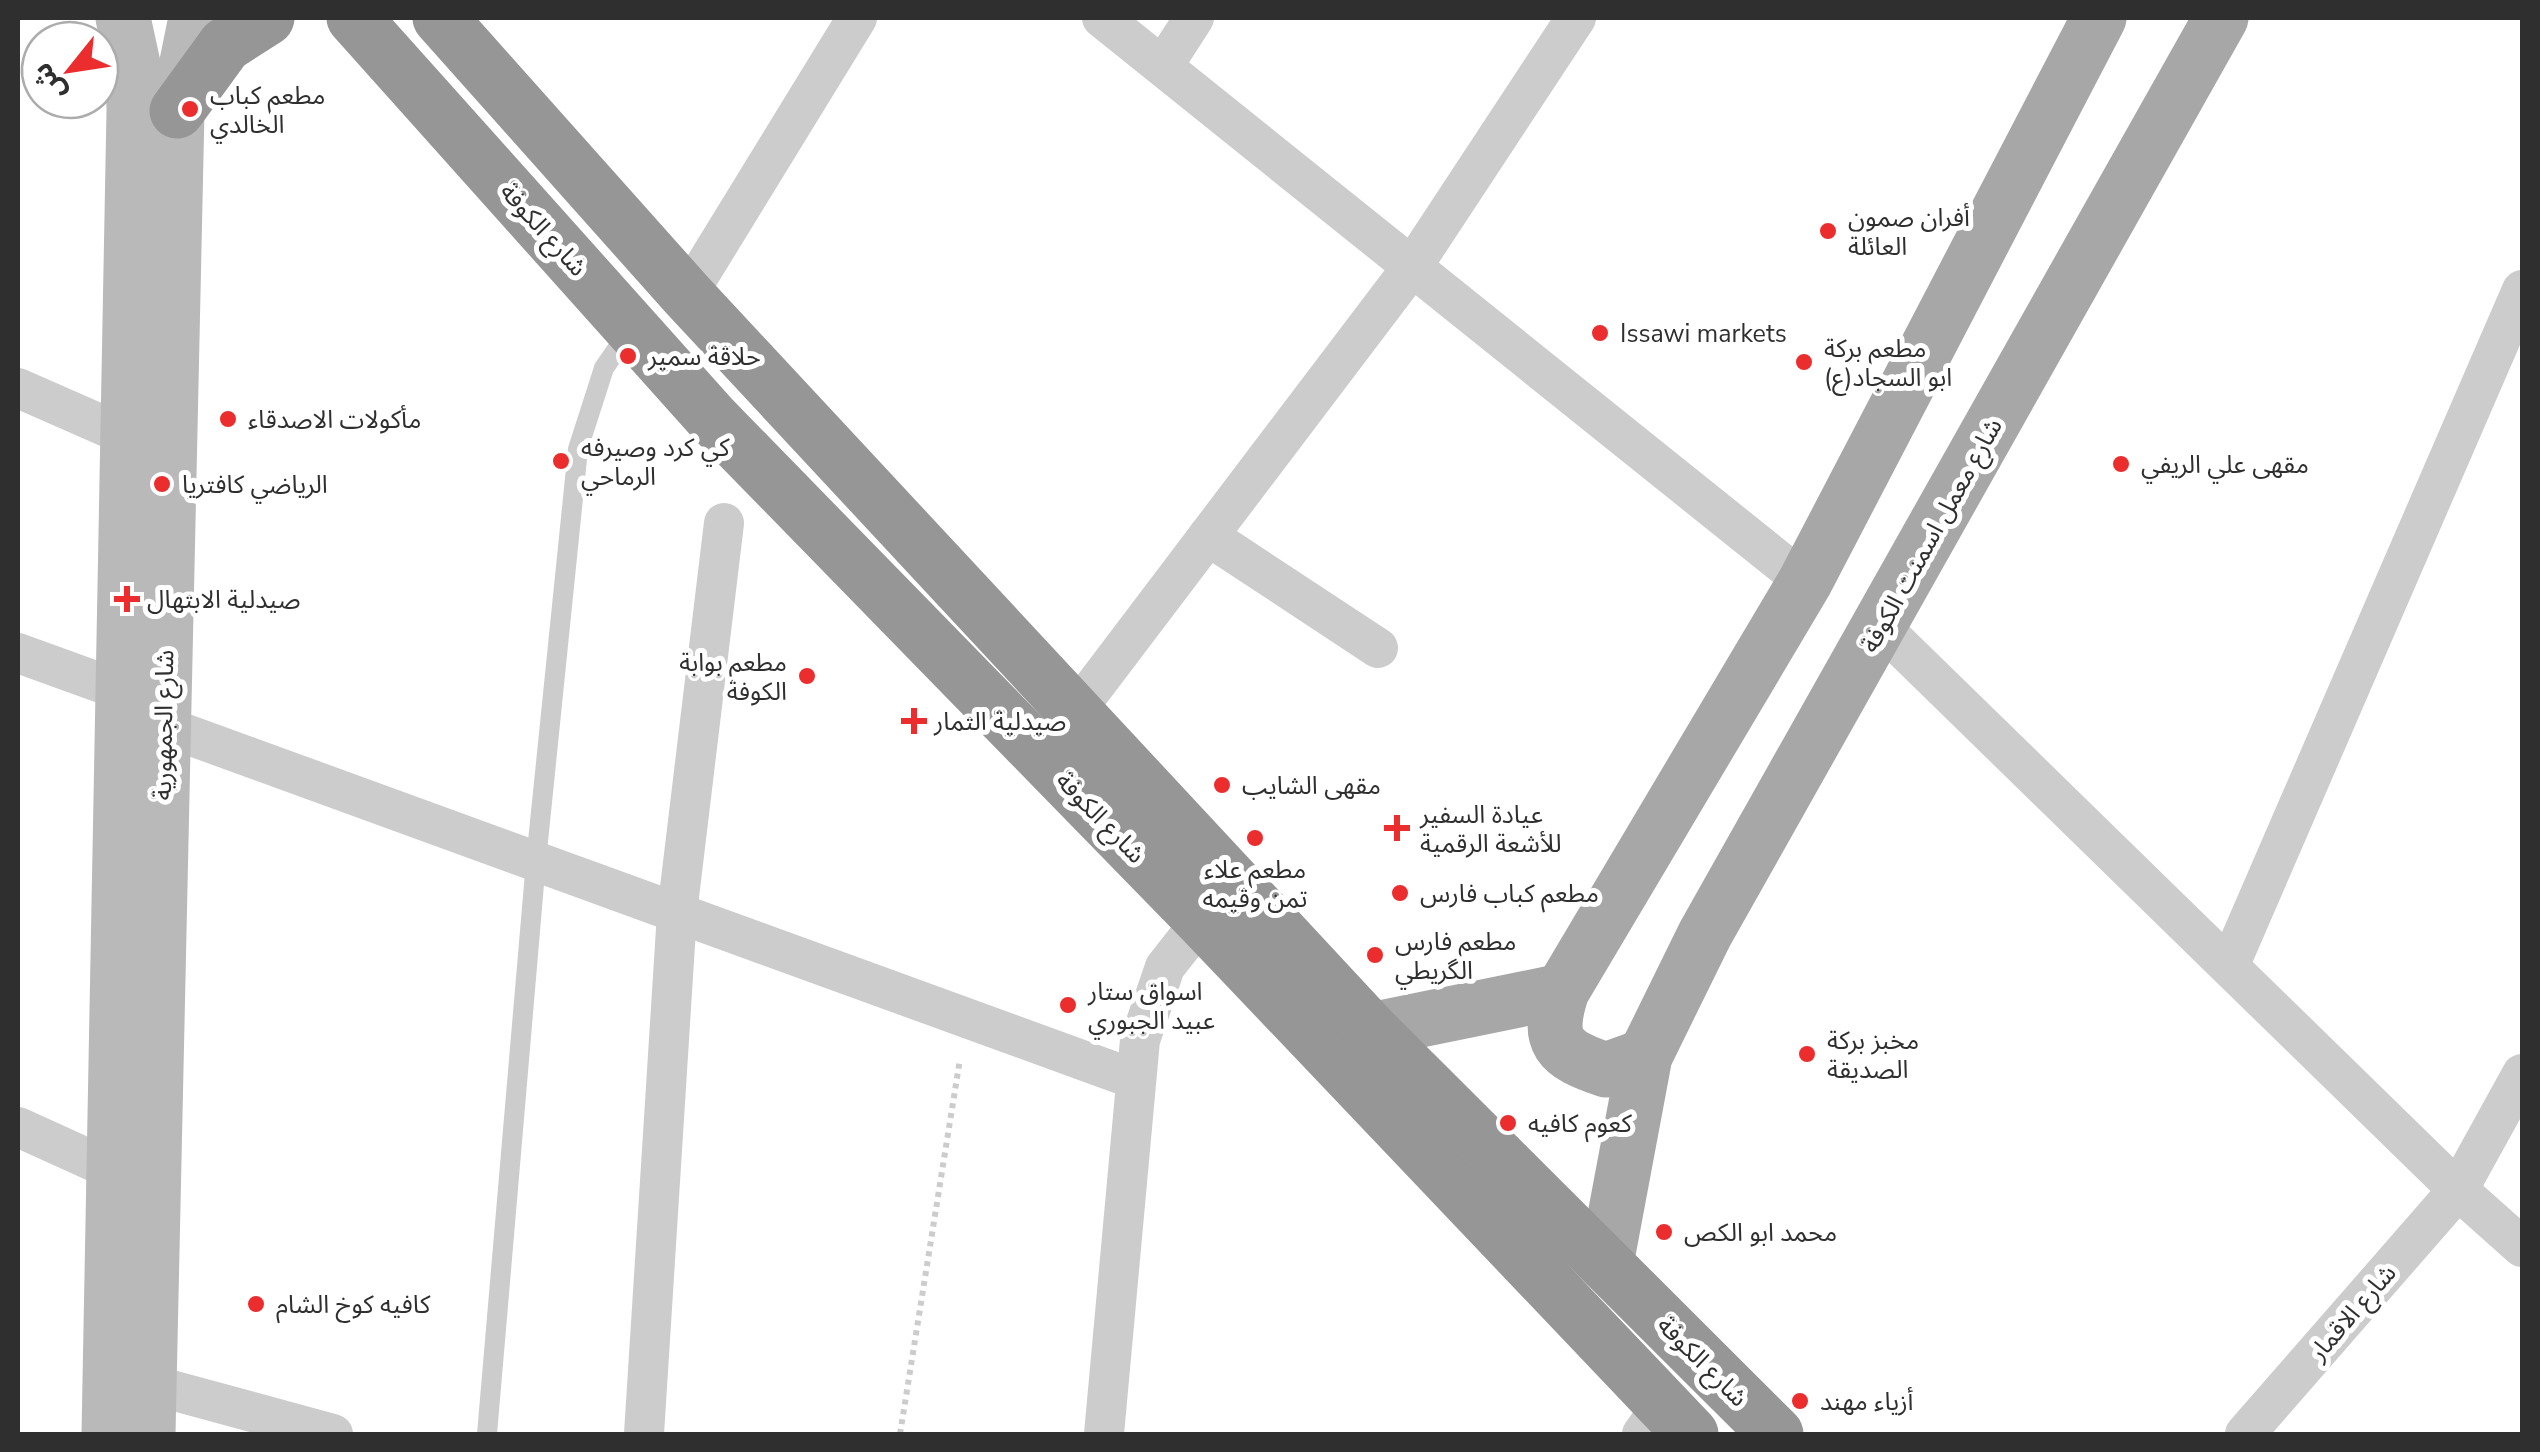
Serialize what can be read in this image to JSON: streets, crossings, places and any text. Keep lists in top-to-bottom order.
{
  "streets": {
    "highway": ["شارع الكوفة"],
    "main road": ["شارع معمل اسمنت الكوفة"],
    "street": ["شارع الجمهورية", "شارع الاقمار"]
  },
  "crossings": [
    ["شارع الكوفة", "شارع معمل اسمنت الكوفة"]
  ],
  "places": {
    "other": [
      "مطعم كباب الخالدي",
      "أفران صمون العائلة",
      "Issawi markets",
      "حلاقة سمير",
      "مطعم بركة ابو السجاد(ع)",
      "مأكولات الاصدقاء",
      "كي كرد وصيرفه الرماحي",
      "مقهى علي الريفي",
      "الرياضي كافتريا",
      "مطعم بوابة الكوفة",
      "مقهى الشايب",
      "مطعم علاء تمن وقيمه",
      "مطعم كباب فارس",
      "مطعم فارس الگريطي",
      "اسواق ستار عبيد الجبوري",
      "مخبز بركة الصديقة",
      "كعوم كافيه",
      "محمد ابو الكص",
      "كافيه كوخ الشام",
      "أزياء مهند"
    ],
    "health": ["صيدلية الابتهال", "صيدلية التمار", "عيادة السفير للأشعة الرقمية"]
  },
  "north": "bottom left"
}
